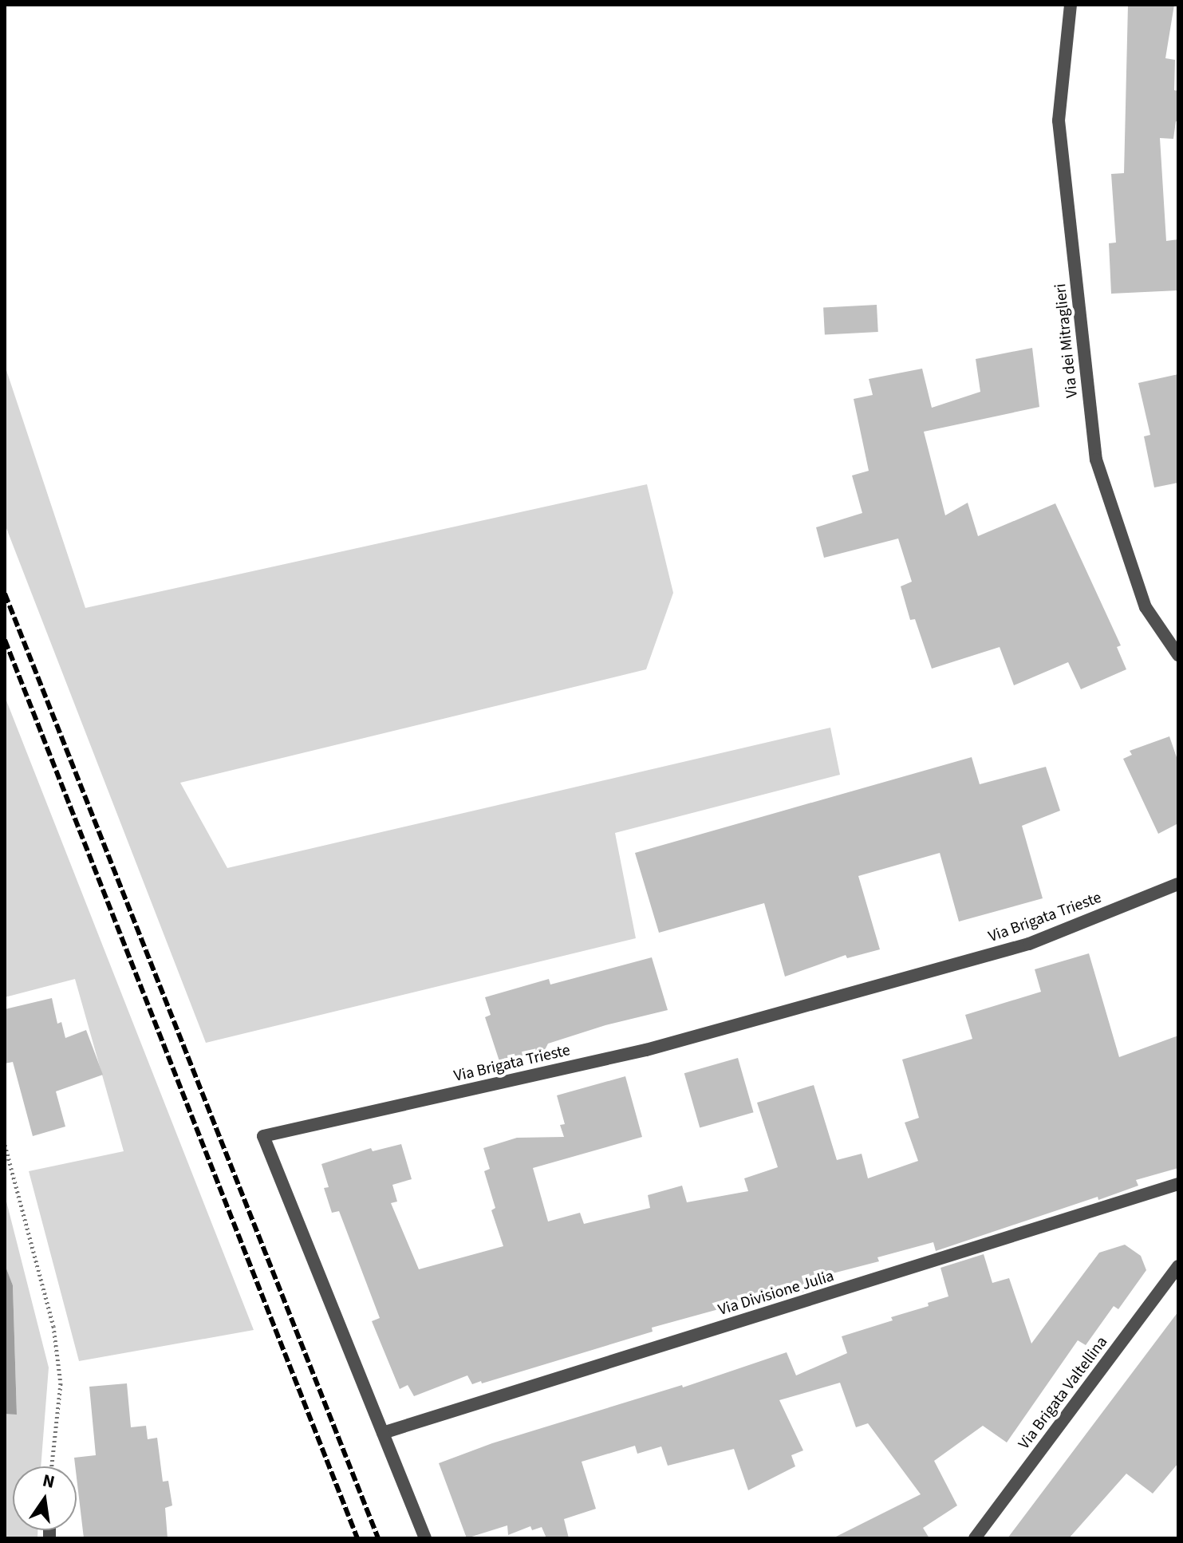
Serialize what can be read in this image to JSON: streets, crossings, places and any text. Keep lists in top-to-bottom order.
{
  "streets": {
    "street": [
      "Via dei Mitraglieri",
      "Via Brigata Trieste",
      "Via Divisione Julia",
      "Via Brigata Valtellina"
    ]
  },
  "crossings": [
    ["Via Brigata Trieste", "Via Divisione Julia"]
  ],
  "north": "top"
}
